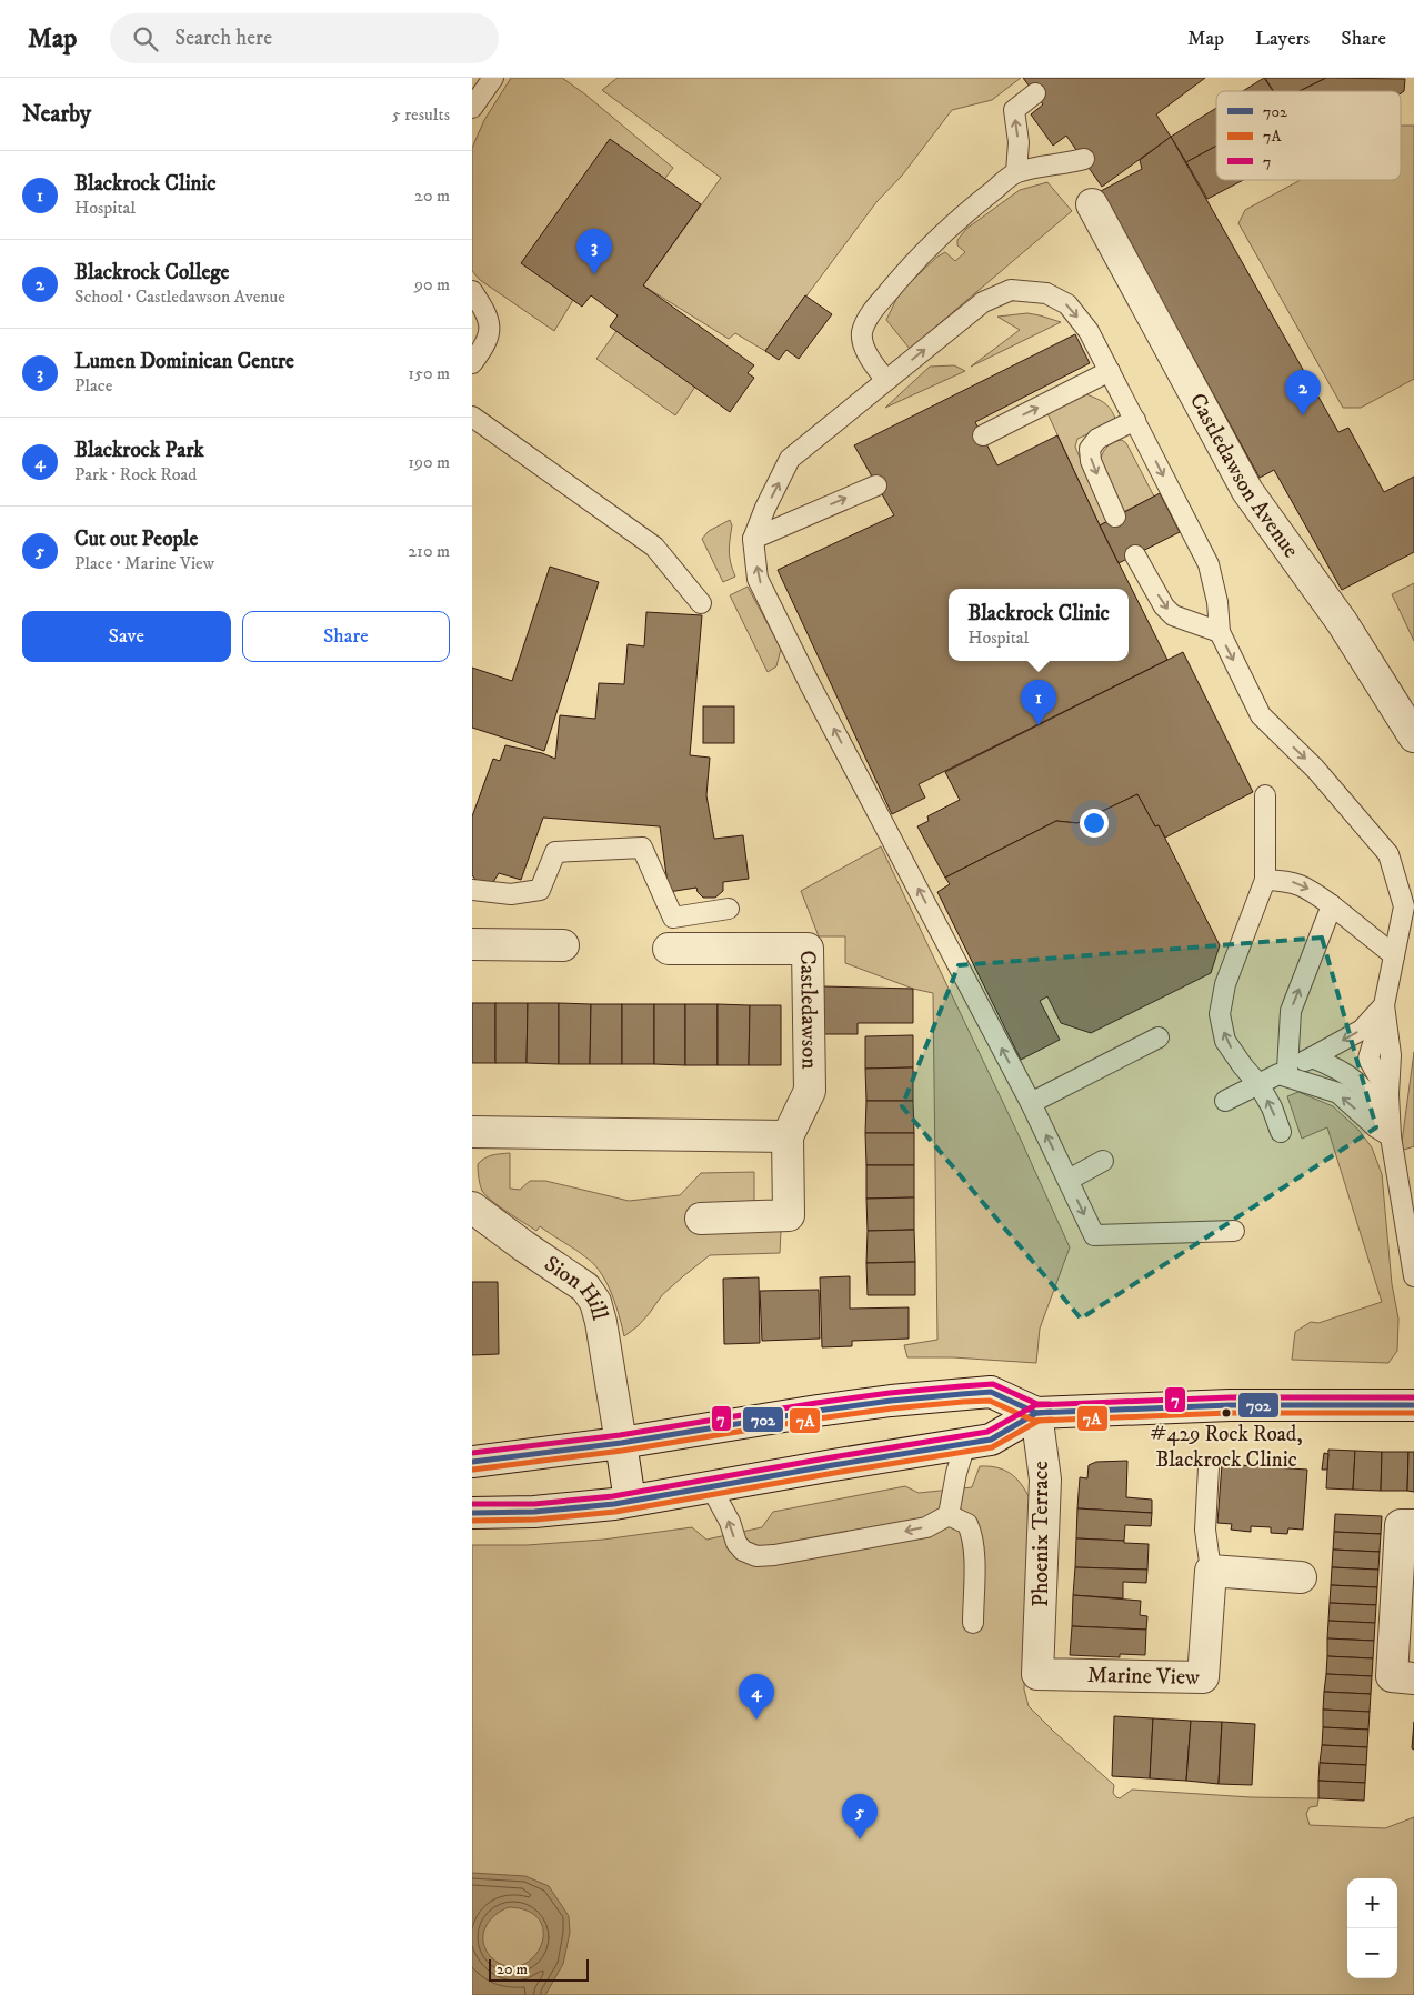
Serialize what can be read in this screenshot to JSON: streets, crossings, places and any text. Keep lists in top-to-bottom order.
{
  "streets": {
    "street": [
      "Castledawson Avenue",
      "Castledawson",
      "Sion Hill",
      "Phoenix Terrace",
      "Marine View"
    ]
  },
  "crossings": [
    ["Phoenix Terrace", "Marine View"]
  ],
  "places": ["#429 Rock Road, Blackrock Clinic"],
  "lines": ["transit line 7", "transit line 702", "transit line 7A"],
  "legend": ["702", "7A", "7"],
  "scale_bar": "20 m",
  "page": {
    "header": "Map",
    "search": "Search here",
    "nav": ["Map", "Layers", "Share"],
    "heading": ["Nearby", "5 results"],
    "list": [
      {
        "mark": "1",
        "name": "Blackrock Clinic",
        "note": "Hospital",
        "value": "20 m"
      },
      {
        "mark": "2",
        "name": "Blackrock College",
        "note": "School · Castledawson Avenue",
        "value": "90 m"
      },
      {
        "mark": "3",
        "name": "Lumen Dominican Centre",
        "note": "Place",
        "value": "150 m"
      },
      {
        "mark": "4",
        "name": "Blackrock Park",
        "note": "Park · Rock Road",
        "value": "190 m"
      },
      {
        "mark": "5",
        "name": "Cut out People",
        "note": "Place · Marine View",
        "value": "210 m"
      }
    ],
    "pins": [
      "3",
      "2",
      "1",
      "4",
      "5"
    ],
    "popup": ["Blackrock Clinic", "Hospital"],
    "buttons": ["Save", "Share"],
    "map_buttons": ["+", "−"],
    "scale": "20 m"
  }
}
